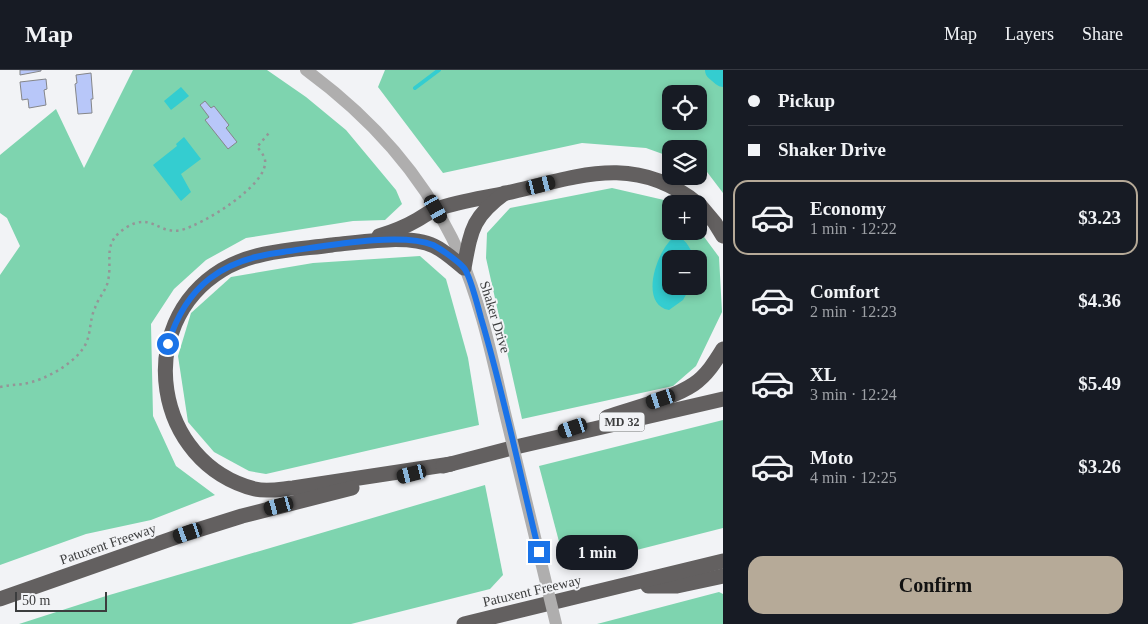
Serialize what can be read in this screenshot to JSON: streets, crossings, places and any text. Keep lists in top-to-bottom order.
{
  "streets": {
    "highway": ["MD 32", "Patuxent Freeway"],
    "street": ["Shaker Drive"]
  },
  "scale_bar": "50 m",
  "page": {
    "header": "Map",
    "nav": ["Map", "Layers", "Share"],
    "banner": ["Pickup", "Shaker Drive"],
    "map_buttons": ["+", "−"],
    "list": [
      {
        "name": "Economy",
        "note": "1 min · 12:22",
        "value": "$3.23"
      },
      {
        "name": "Comfort",
        "note": "2 min · 12:23",
        "value": "$4.36"
      },
      {
        "name": "XL",
        "note": "3 min · 12:24",
        "value": "$5.49"
      },
      {
        "name": "Moto",
        "note": "4 min · 12:25",
        "value": "$3.26"
      }
    ],
    "bubble": "1 min",
    "buttons": "Confirm",
    "scale": "50 m"
  }
}
